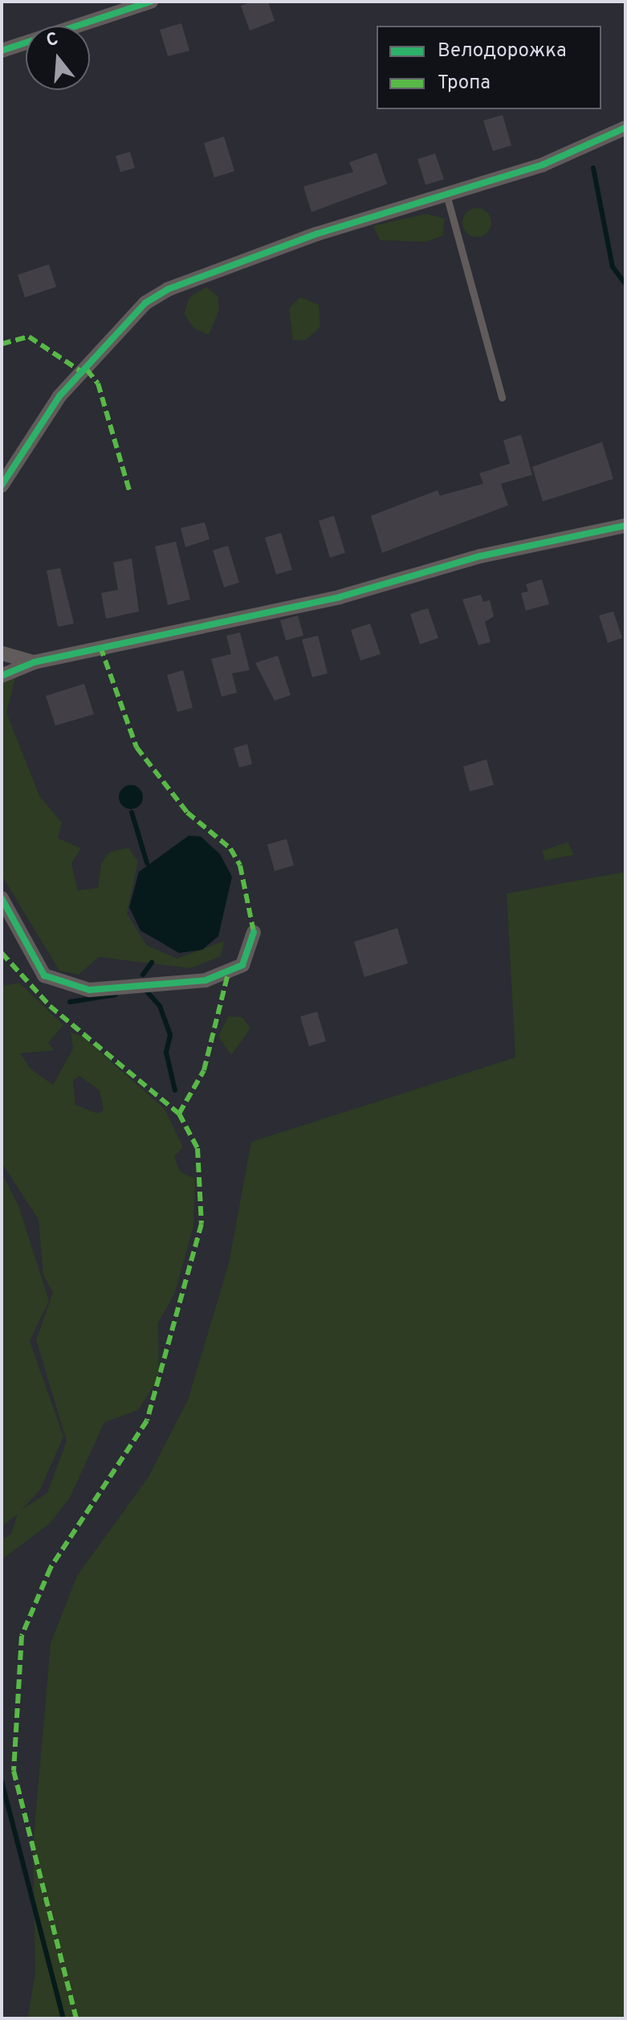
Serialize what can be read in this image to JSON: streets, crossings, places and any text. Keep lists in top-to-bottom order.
{
  "legend": ["Велодорожка", "Тропа"],
  "north": "top"
}
